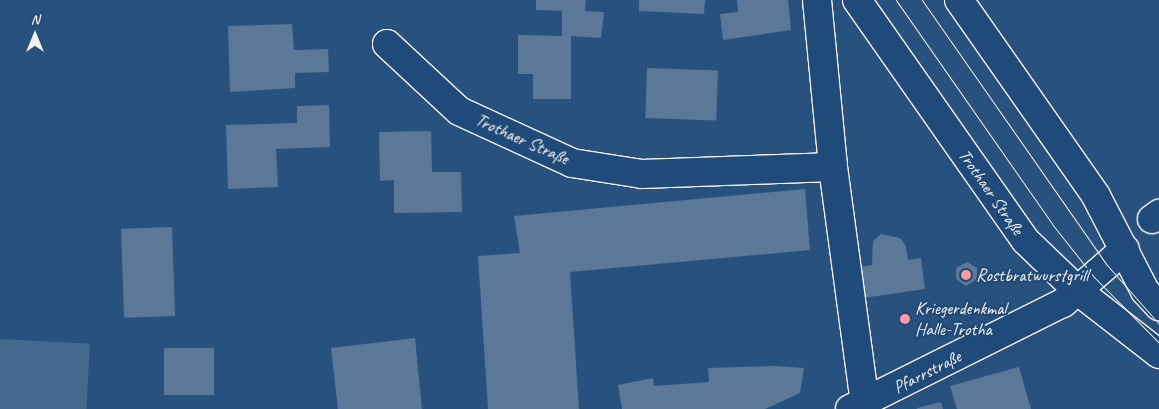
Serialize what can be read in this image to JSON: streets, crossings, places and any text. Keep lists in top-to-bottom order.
{
  "streets": {
    "street": ["Trothaer Straße", "Pfarrstraße"]
  },
  "crossings": [
    ["Trothaer Straße", "Pfarrstraße"]
  ],
  "places": ["Rostbratwurstgrill", "Kriegerdenkmal Halle-Trotha"],
  "north": "top"
}
